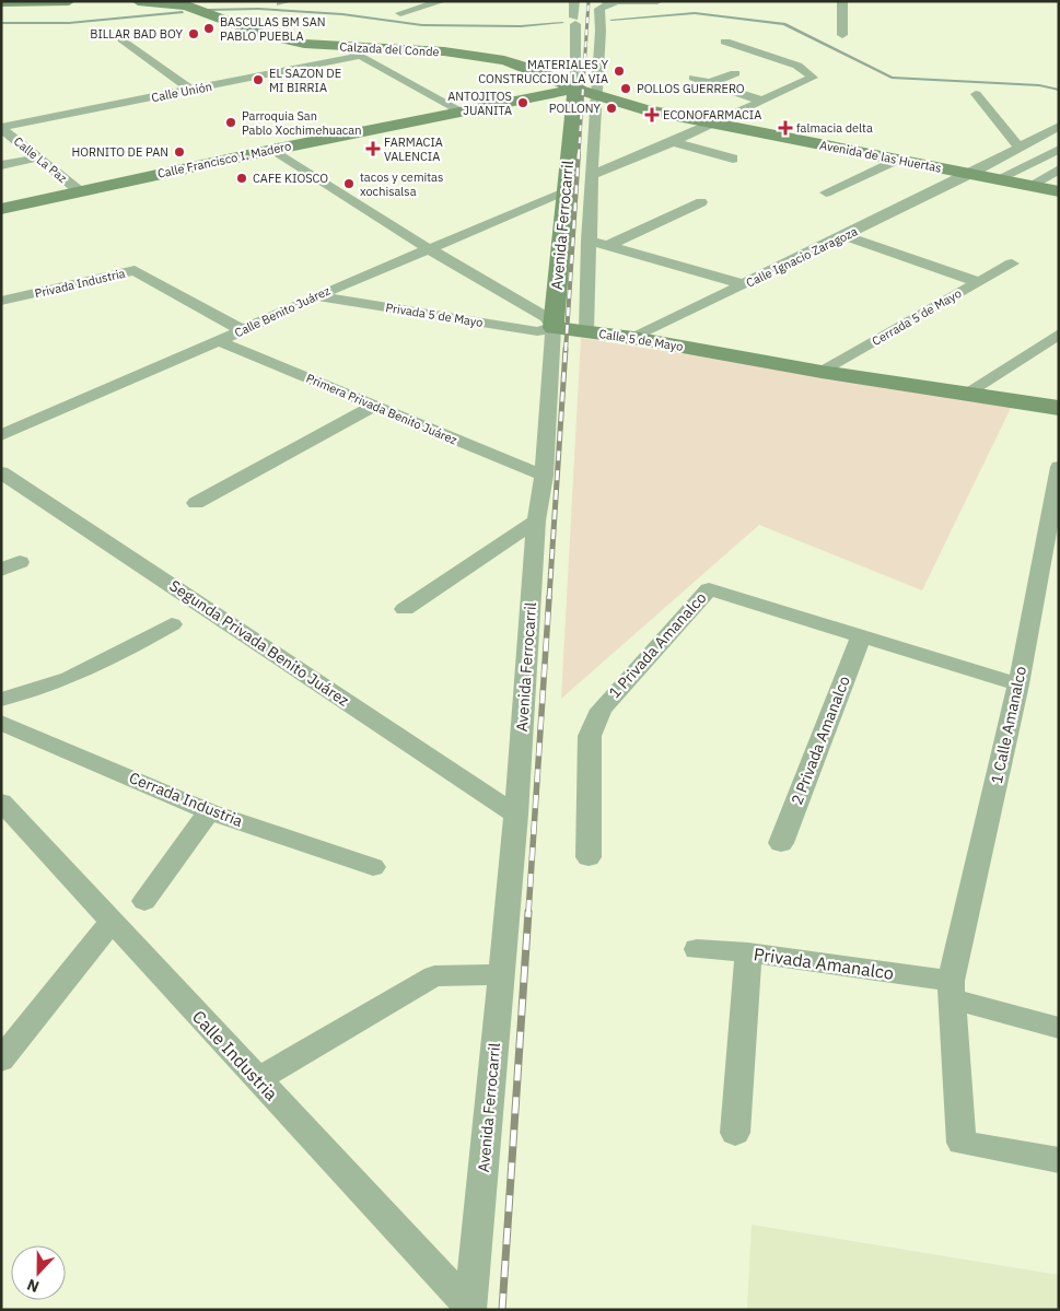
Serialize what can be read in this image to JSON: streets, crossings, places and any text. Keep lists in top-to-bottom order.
{
  "streets": {
    "street": [
      "Calzada del Conde",
      "Calle Unión",
      "Avenida de las Huertas",
      "Calle La Paz",
      "Calle Francisco I. Madero",
      "Avenida Ferrocarril",
      "Calle Ignacio Zaragoza",
      "Privada Industria",
      "Calle Benito Juárez",
      "Privada 5 de Mayo",
      "Cerrada 5 de Mayo",
      "Calle 5 de Mayo",
      "Primera Privada Benito Juárez",
      "Segunda Privada Benito Juárez",
      "1 Privada Amanalco",
      "1 Calle Amanalco",
      "2 Privada Amanalco",
      "Cerrada Industria",
      "Privada Amanalco",
      "Calle Industria"
    ]
  },
  "crossings": [
    ["Calzada del Conde", "Avenida de las Huertas"],
    ["Calzada del Conde", "Calle Francisco I. Madero"],
    ["Calzada del Conde", "Avenida Ferrocarril"],
    ["Calle Unión", "Calle La Paz"],
    ["Avenida de las Huertas", "Calle Francisco I. Madero"],
    ["Avenida de las Huertas", "Avenida Ferrocarril"],
    ["Avenida de las Huertas", "Calle Ignacio Zaragoza"],
    ["Calle La Paz", "Calle Francisco I. Madero"],
    ["Calle Francisco I. Madero", "Avenida Ferrocarril"],
    ["Avenida Ferrocarril", "Calle Benito Juárez"],
    ["Avenida Ferrocarril", "Privada 5 de Mayo"],
    ["Avenida Ferrocarril", "Calle 5 de Mayo"],
    ["Avenida Ferrocarril", "Primera Privada Benito Juárez"],
    ["Avenida Ferrocarril", "Segunda Privada Benito Juárez"],
    ["Avenida Ferrocarril", "Calle Industria"],
    ["Calle Ignacio Zaragoza", "Calle 5 de Mayo"],
    ["Privada Industria", "Calle Benito Juárez"],
    ["Calle Benito Juárez", "Privada 5 de Mayo"],
    ["Calle Benito Juárez", "Primera Privada Benito Juárez"],
    ["Privada 5 de Mayo", "Calle 5 de Mayo"],
    ["Cerrada 5 de Mayo", "Calle 5 de Mayo"],
    ["1 Privada Amanalco", "1 Calle Amanalco"],
    ["1 Privada Amanalco", "2 Privada Amanalco"],
    ["1 Calle Amanalco", "Privada Amanalco"]
  ],
  "places": {
    "other": [
      "BASCULAS BM SAN PABLO PUEBLA",
      "BILLAR BAD BOY",
      "MATERIALES Y CONSTRUCCION LA VIA",
      "EL SAZON DE MI BIRRIA",
      "POLLOS GUERRERO",
      "ANTOJITOS JUANITA",
      "POLLONY",
      "Parroquia San Pablo Xochimehuacan",
      "HORNITO DE PAN",
      "CAFE KIOSCO",
      "tacos y cemitas xochisalsa"
    ],
    "health": ["ECONOFARMACIA", "falmacia delta", "FARMACIA VALENCIA"]
  },
  "north": "bottom"
}
